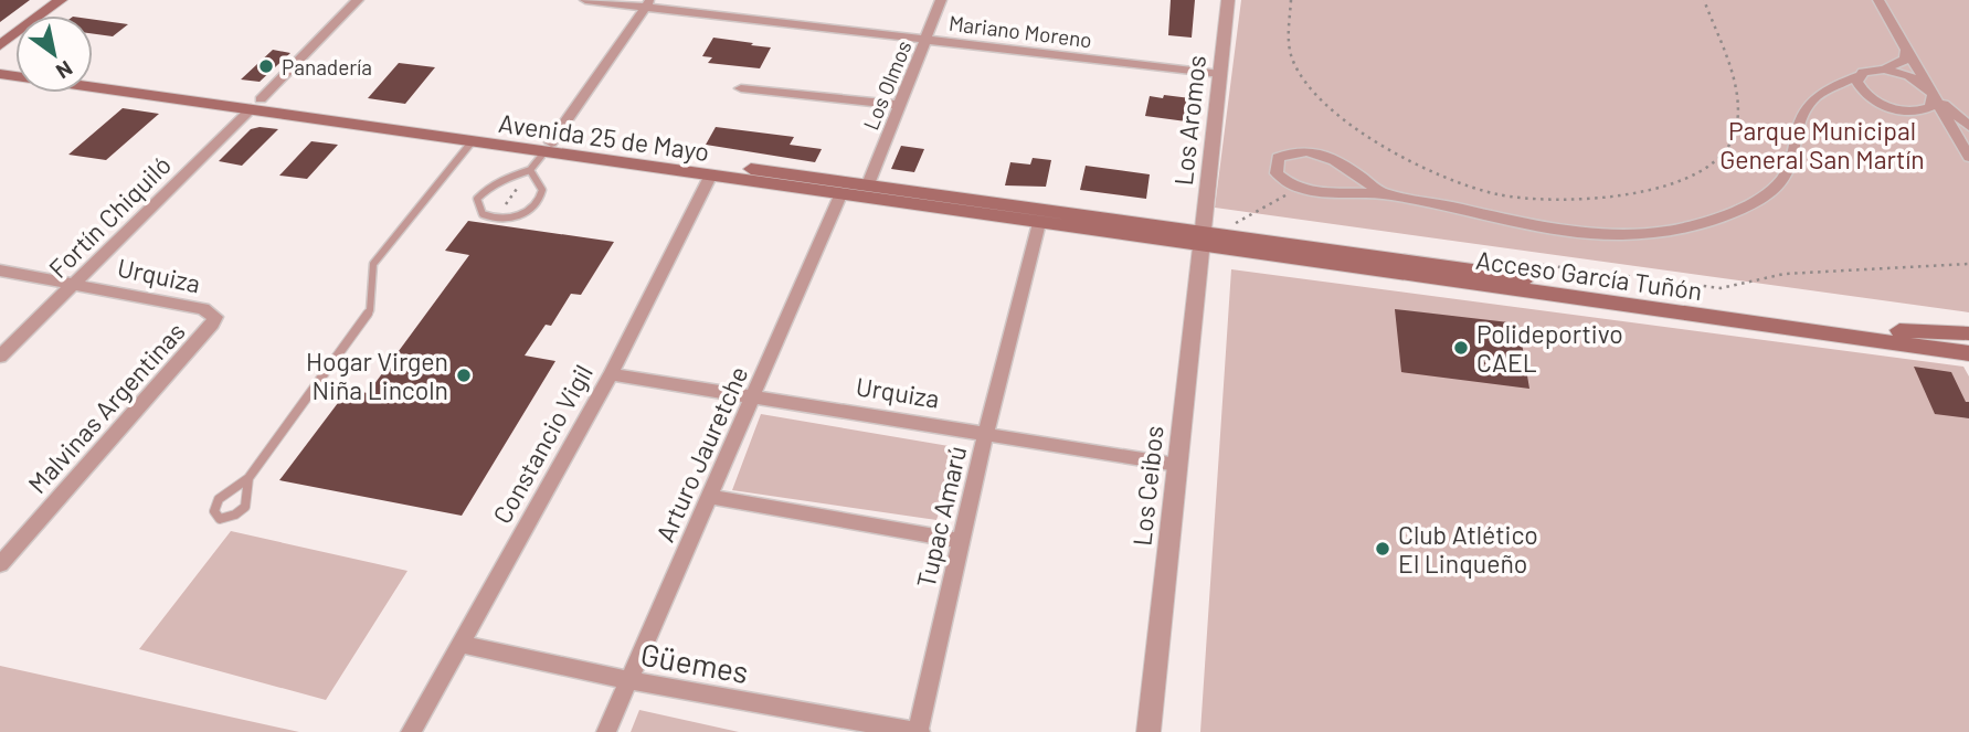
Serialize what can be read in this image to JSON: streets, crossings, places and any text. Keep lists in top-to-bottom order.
{
  "streets": {
    "main road": ["Avenida 25 de Mayo", "Acceso García Tuñón"],
    "street": [
      "Mariano Moreno",
      "Los Olmos",
      "Los Aromos",
      "Fortín Chiquiló",
      "Urquiza",
      "Malvinas Argentinas",
      "Constancio Vigil",
      "Arturo Jauretche",
      "Los Ceibos",
      "Tupac Amarú",
      "Güemes"
    ]
  },
  "crossings": [
    ["Mariano Moreno", "Los Olmos"],
    ["Mariano Moreno", "Los Aromos"],
    ["Los Olmos", "Avenida 25 de Mayo"],
    ["Los Aromos", "Avenida 25 de Mayo"],
    ["Los Aromos", "Acceso García Tuñón"],
    ["Los Aromos", "Los Ceibos"],
    ["Avenida 25 de Mayo", "Fortín Chiquiló"],
    ["Avenida 25 de Mayo", "Acceso García Tuñón"],
    ["Avenida 25 de Mayo", "Constancio Vigil"],
    ["Avenida 25 de Mayo", "Arturo Jauretche"],
    ["Avenida 25 de Mayo", "Los Ceibos"],
    ["Avenida 25 de Mayo", "Tupac Amarú"],
    ["Fortín Chiquiló", "Urquiza"],
    ["Urquiza", "Malvinas Argentinas"],
    ["Urquiza", "Constancio Vigil"],
    ["Urquiza", "Arturo Jauretche"],
    ["Urquiza", "Los Ceibos"],
    ["Urquiza", "Tupac Amarú"],
    ["Acceso García Tuñón", "Los Ceibos"],
    ["Constancio Vigil", "Güemes"],
    ["Arturo Jauretche", "Güemes"],
    ["Tupac Amarú", "Güemes"]
  ],
  "parks": ["Parque Municipal General San Martín"],
  "places": [
    "Panadería",
    "Polideportivo CAEL",
    "Hogar Virgen Niña Lincoln",
    "Club Atlético El Linqueño"
  ],
  "north": "bottom right"
}
